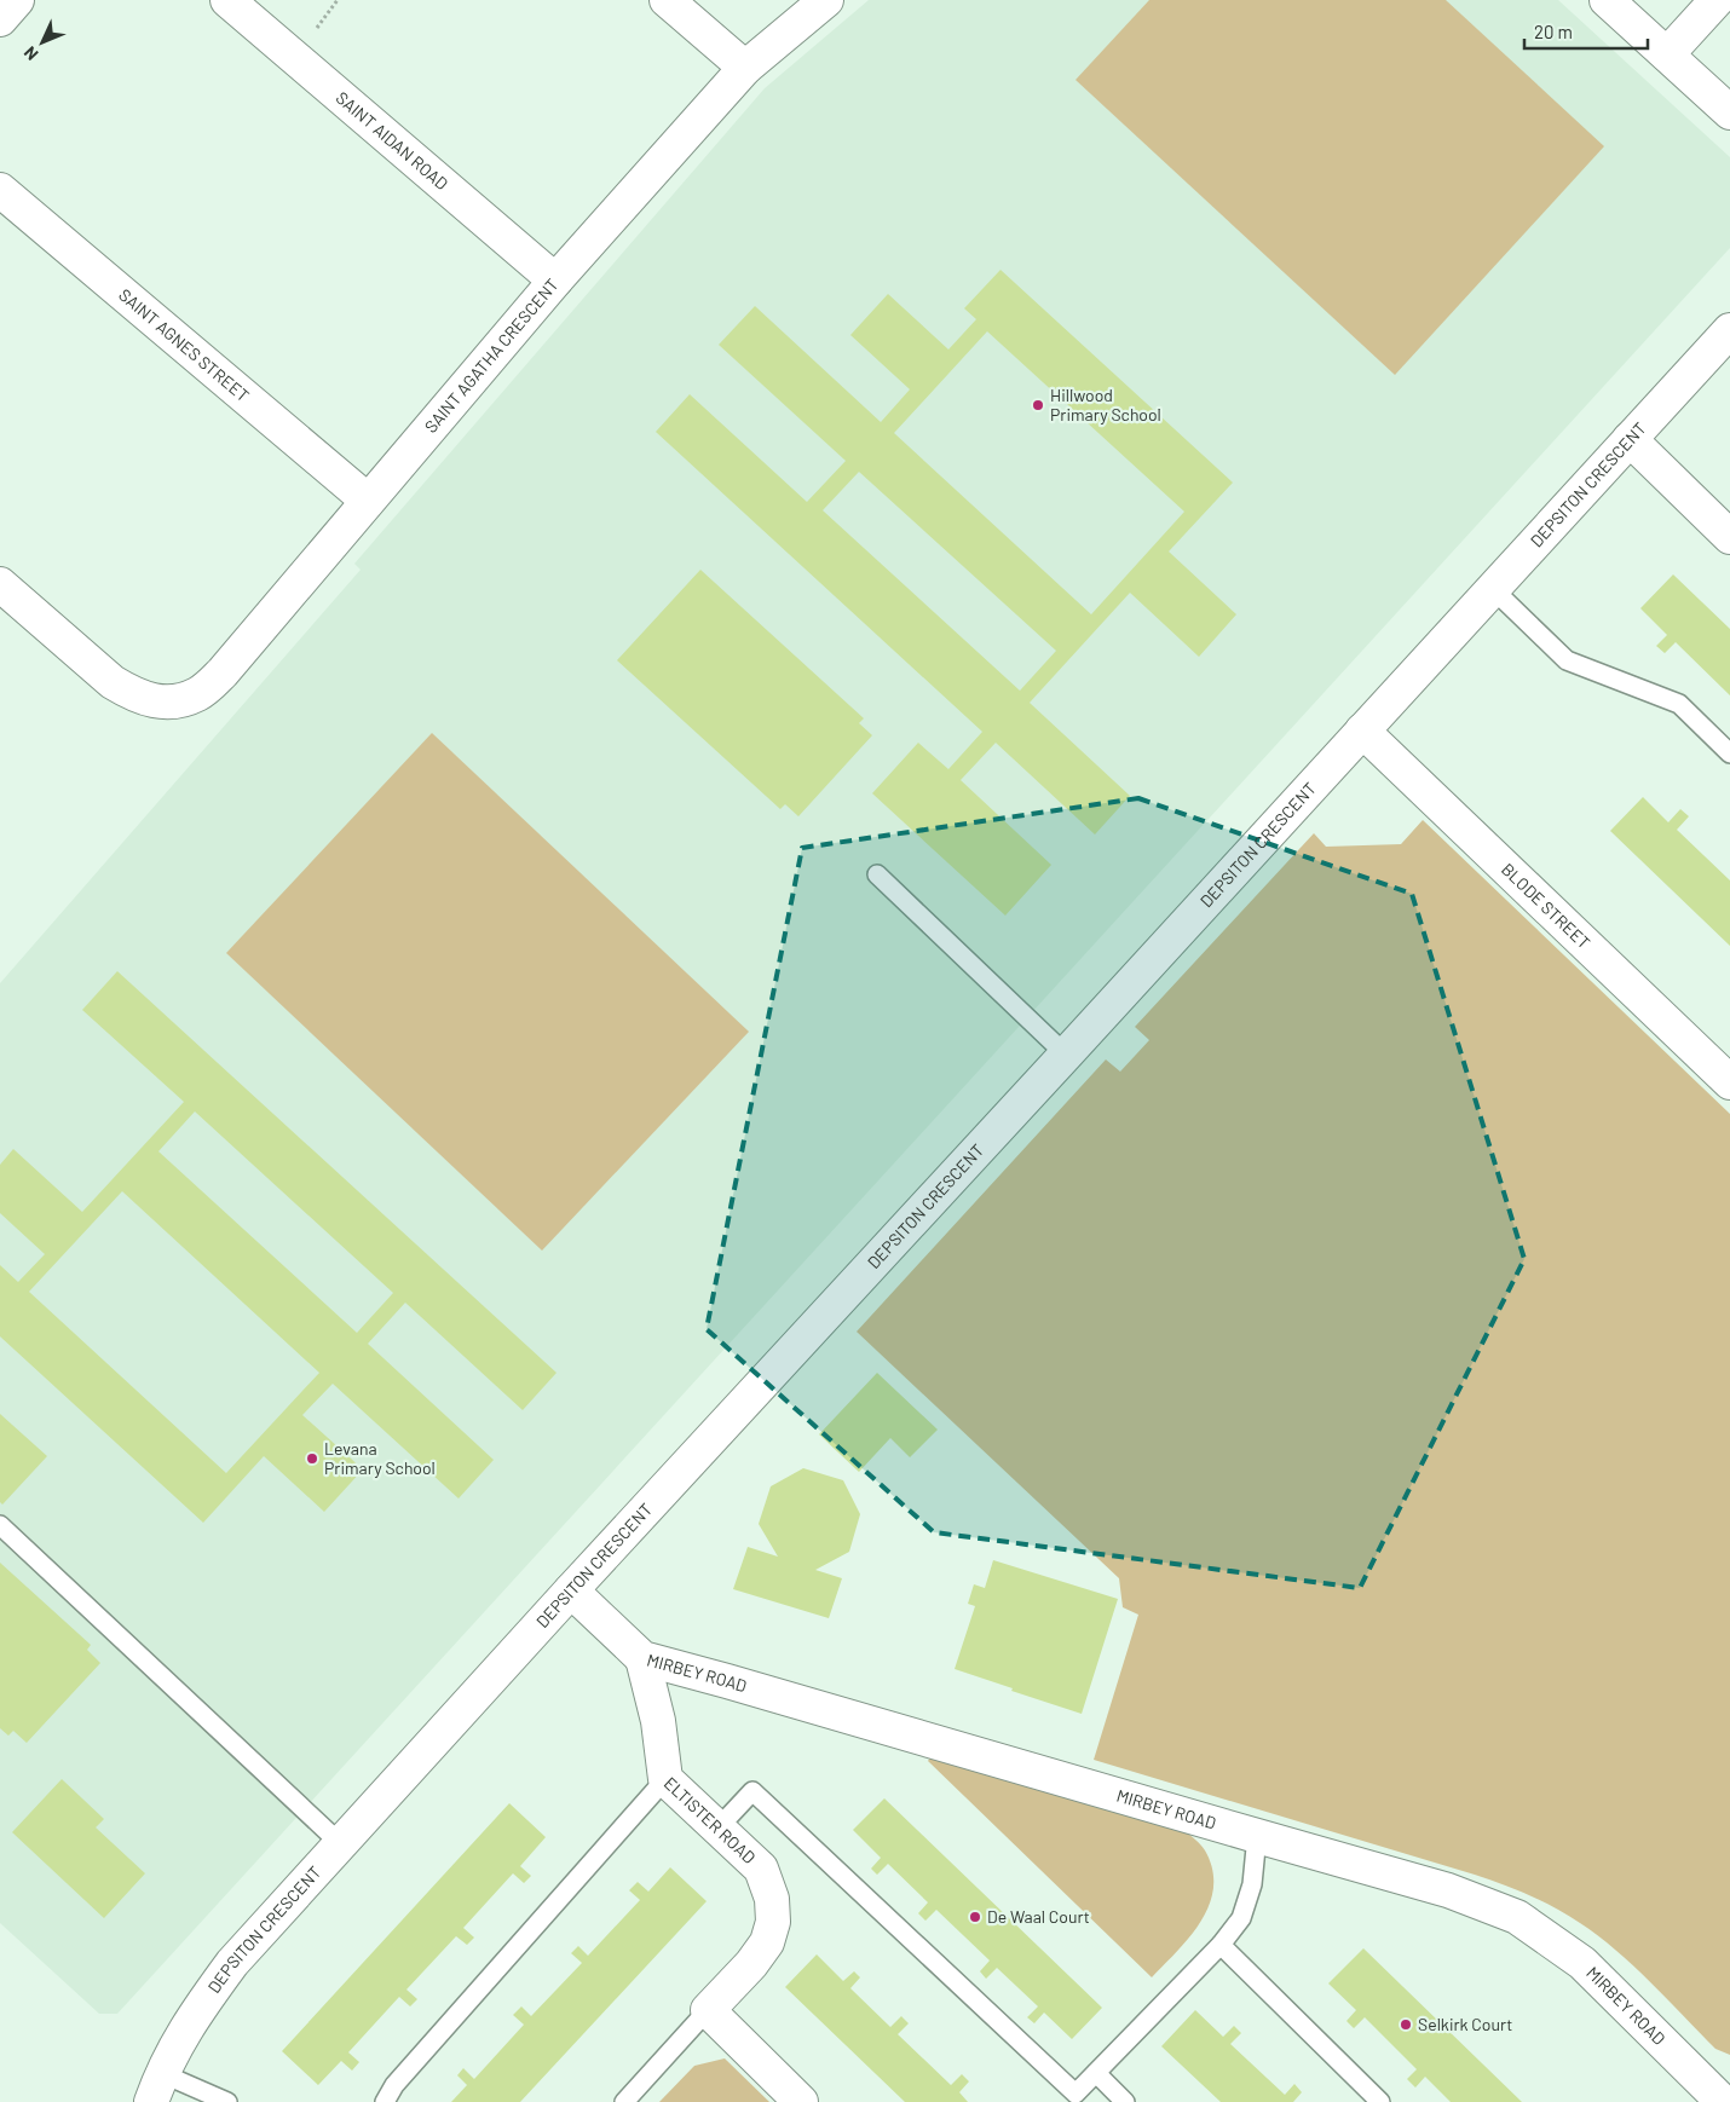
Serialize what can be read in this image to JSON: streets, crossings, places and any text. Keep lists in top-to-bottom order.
{
  "streets": {
    "street": [
      "SAINT AIDAN ROAD",
      "SAINT AGNES STREET",
      "SAINT AGATHA CRESCENT",
      "DEPSITON CRESCENT",
      "BLODE STREET",
      "MIRBEY ROAD",
      "ELTISTER ROAD"
    ]
  },
  "crossings": [
    ["SAINT AIDAN ROAD", "SAINT AGATHA CRESCENT"],
    ["SAINT AGNES STREET", "SAINT AGATHA CRESCENT"],
    ["DEPSITON CRESCENT", "BLODE STREET"],
    ["DEPSITON CRESCENT", "MIRBEY ROAD"],
    ["MIRBEY ROAD", "ELTISTER ROAD"]
  ],
  "places": [
    "Hillwood Primary School",
    "Levana Primary School",
    "De Waal Court",
    "Selkirk Court"
  ],
  "scale_bar": "20 m",
  "north": "bottom left"
}
